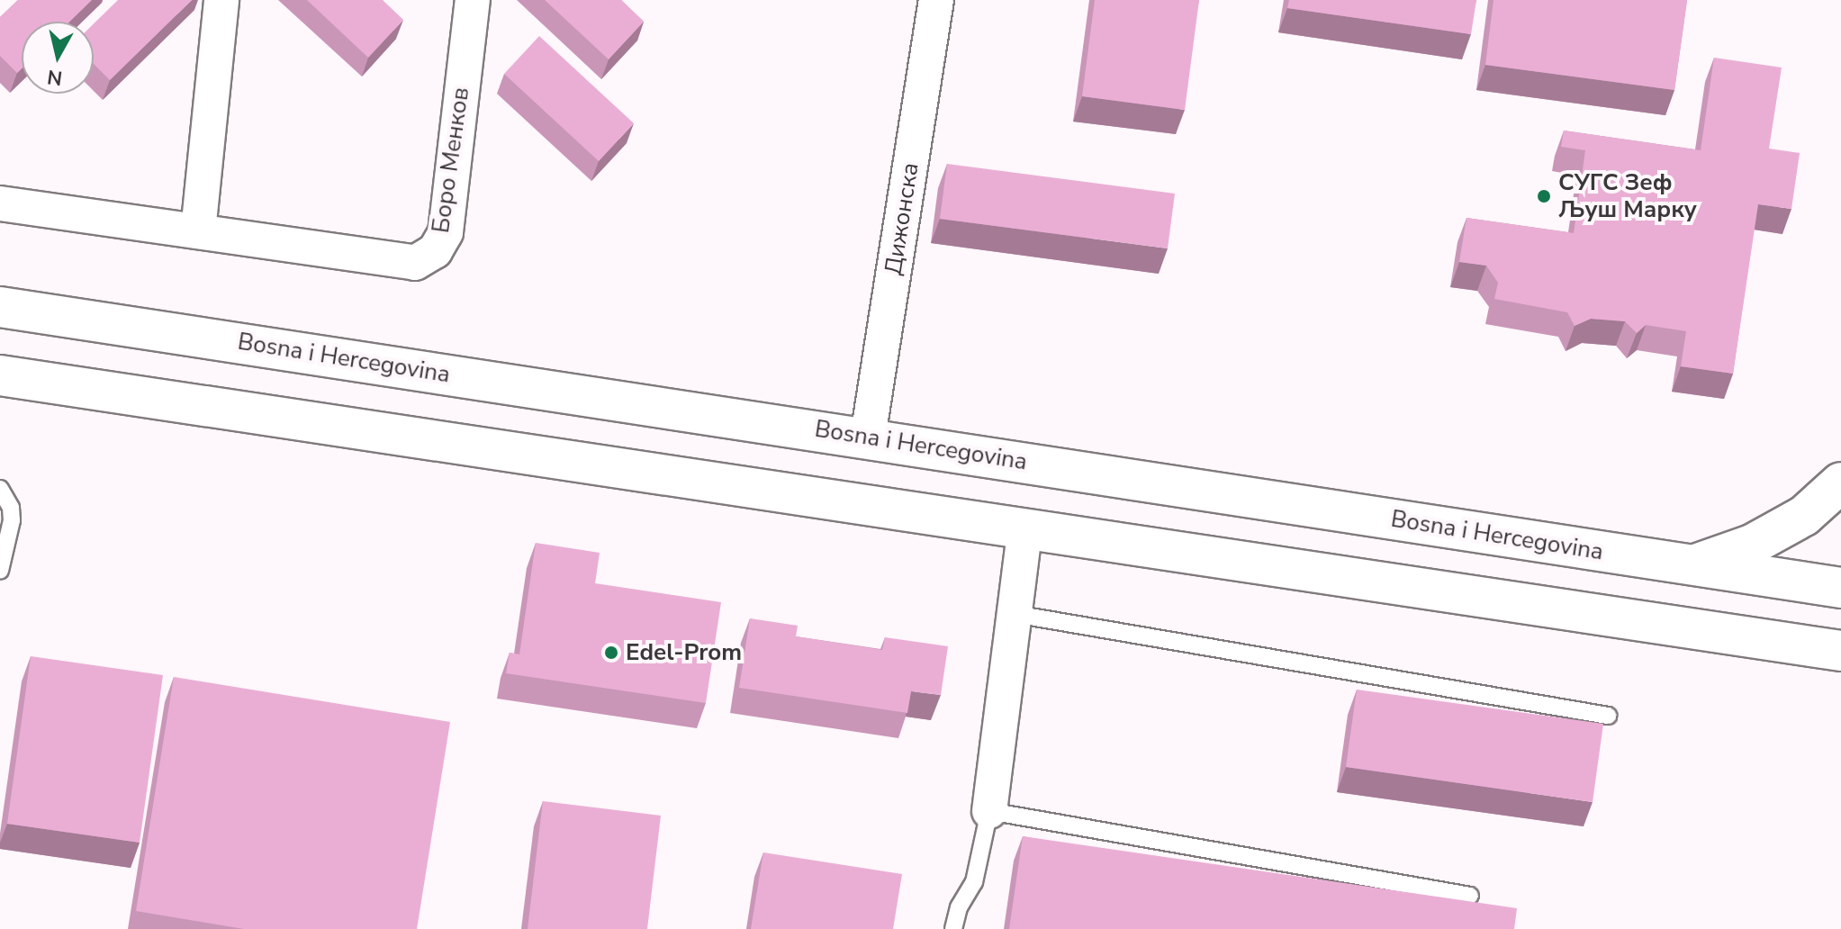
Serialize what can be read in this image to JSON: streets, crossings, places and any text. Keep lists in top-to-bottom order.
{
  "streets": {
    "street": ["Боро Менков", "Дижонска", "Bosna i Hercegovina"]
  },
  "crossings": [
    ["Дижонска", "Bosna i Hercegovina"]
  ],
  "places": ["СУГС Зеф Љуш Марку", "Edel-Prom"],
  "north": "bottom"
}
